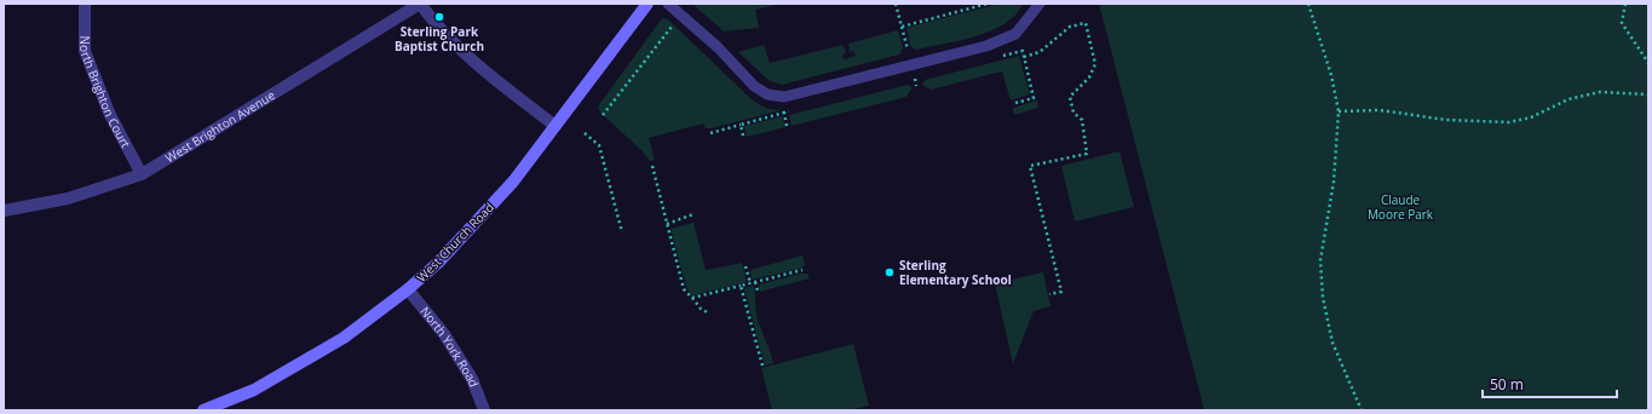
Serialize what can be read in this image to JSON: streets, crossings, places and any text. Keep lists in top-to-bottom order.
{
  "streets": {
    "main road": ["West Church Road"],
    "street": ["North Brighton Court", "West Brighton Avenue", "North York Road"]
  },
  "crossings": [
    ["North Brighton Court", "West Brighton Avenue"],
    ["West Church Road", "North York Road"]
  ],
  "parks": ["Claude Moore Park"],
  "places": ["Sterling Park Baptist Church", "Sterling Elementary School"],
  "scale_bar": "50 m"
}
